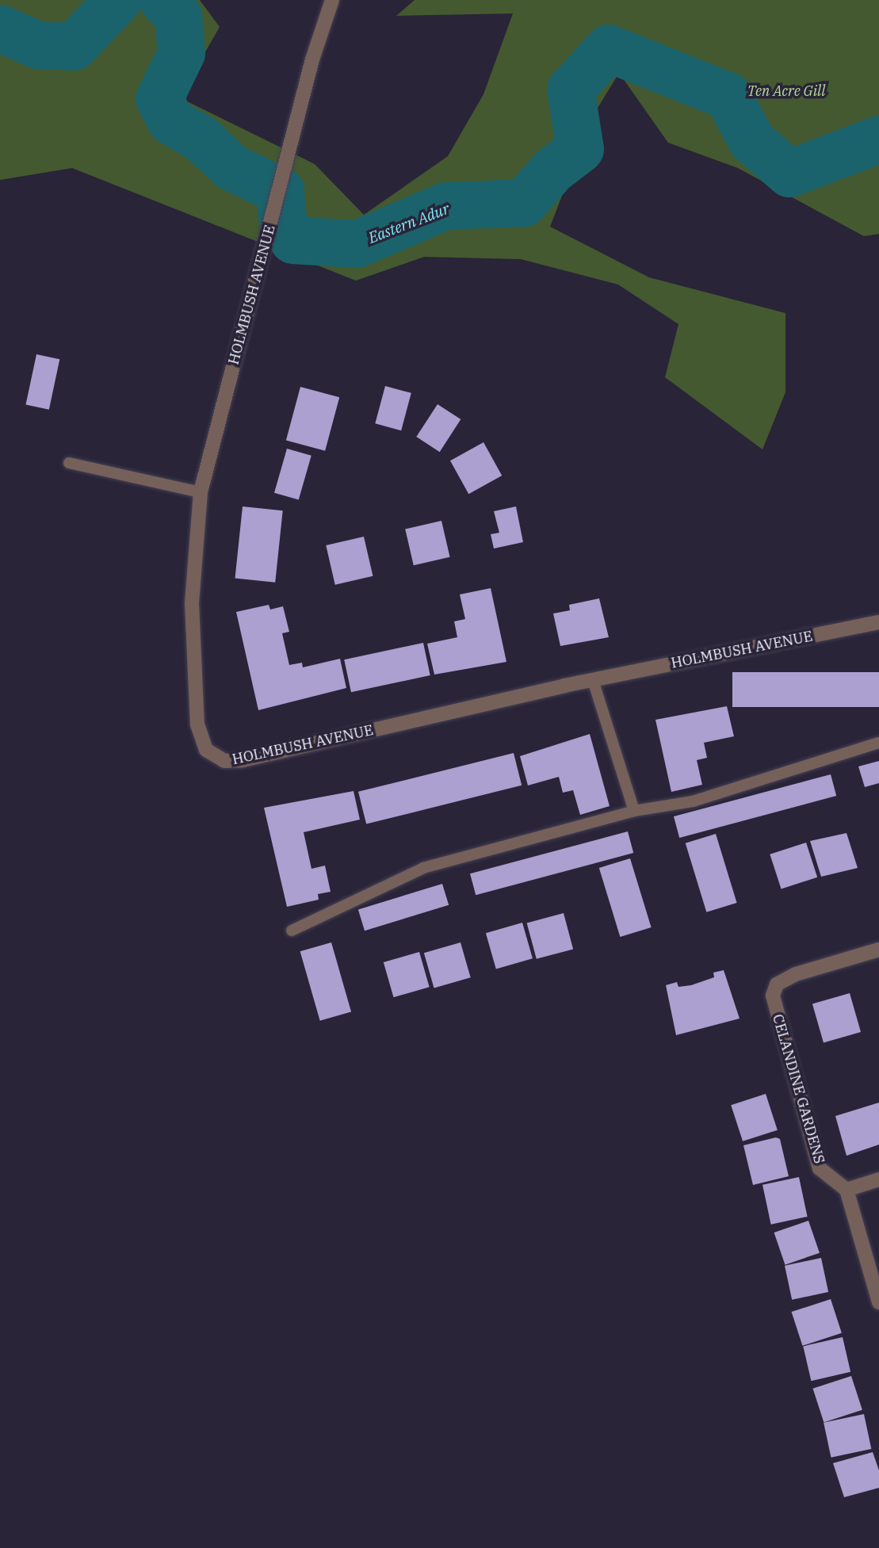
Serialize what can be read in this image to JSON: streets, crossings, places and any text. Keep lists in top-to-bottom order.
{
  "streets": {
    "street": ["HOLMBUSH AVENUE", "CELANDINE GARDENS"]
  },
  "water": ["Eastern Adur"],
  "parks": ["Ten Acre Gill"]
}
